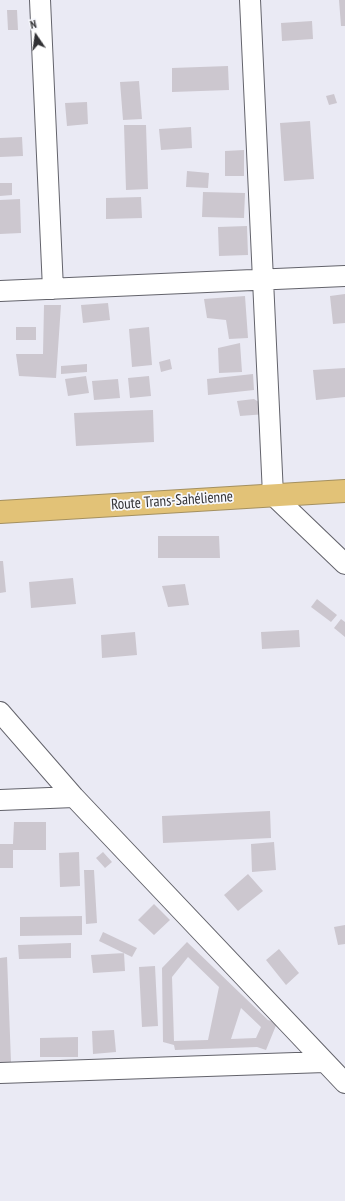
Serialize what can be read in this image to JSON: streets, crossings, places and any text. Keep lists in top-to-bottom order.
{
  "streets": {
    "highway": ["Route Trans-Sahélienne"]
  },
  "north": "top"
}
